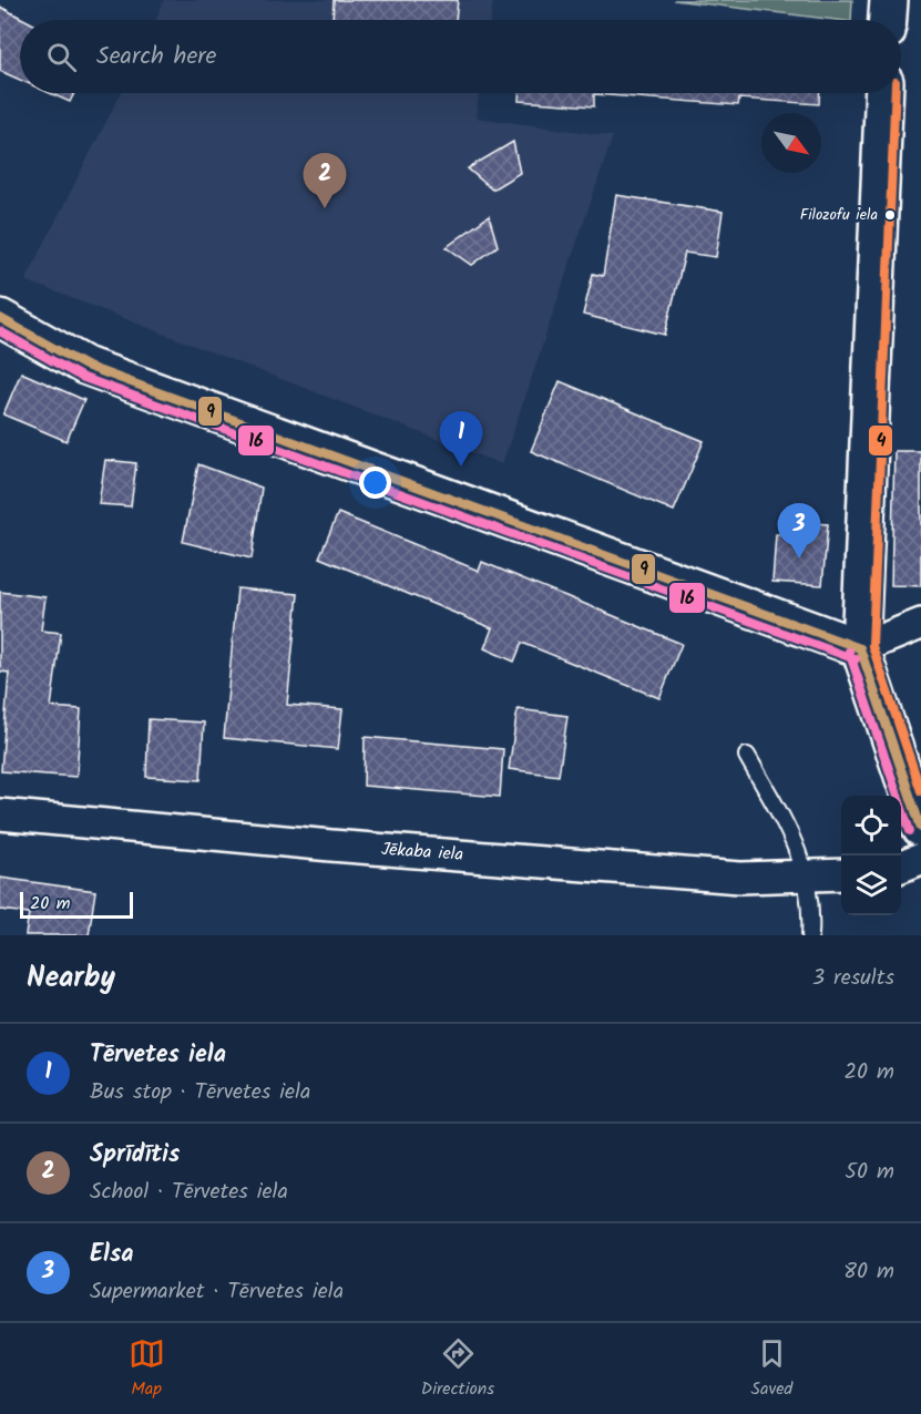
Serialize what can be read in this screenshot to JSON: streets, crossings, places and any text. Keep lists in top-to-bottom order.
{
  "streets": {
    "street": ["Jēkaba iela"]
  },
  "places": ["Filozofu iela"],
  "lines": ["transit line 4", "transit line 9", "transit line 16"],
  "scale_bar": "20 m",
  "north": "bottom right",
  "page": {
    "search": "Search here",
    "pins": ["2", "1", "3"],
    "scale": "20 m",
    "heading": ["Nearby", "3 results"],
    "list": [
      {
        "mark": "1",
        "name": "Tērvetes iela",
        "note": "Bus stop · Tērvetes iela",
        "value": "20 m"
      },
      {
        "mark": "2",
        "name": "Sprīdītis",
        "note": "School · Tērvetes iela",
        "value": "50 m"
      },
      {
        "mark": "3",
        "name": "Elsa",
        "note": "Supermarket · Tērvetes iela",
        "value": "80 m"
      }
    ],
    "nav": ["Map", "Directions", "Saved"]
  }
}
